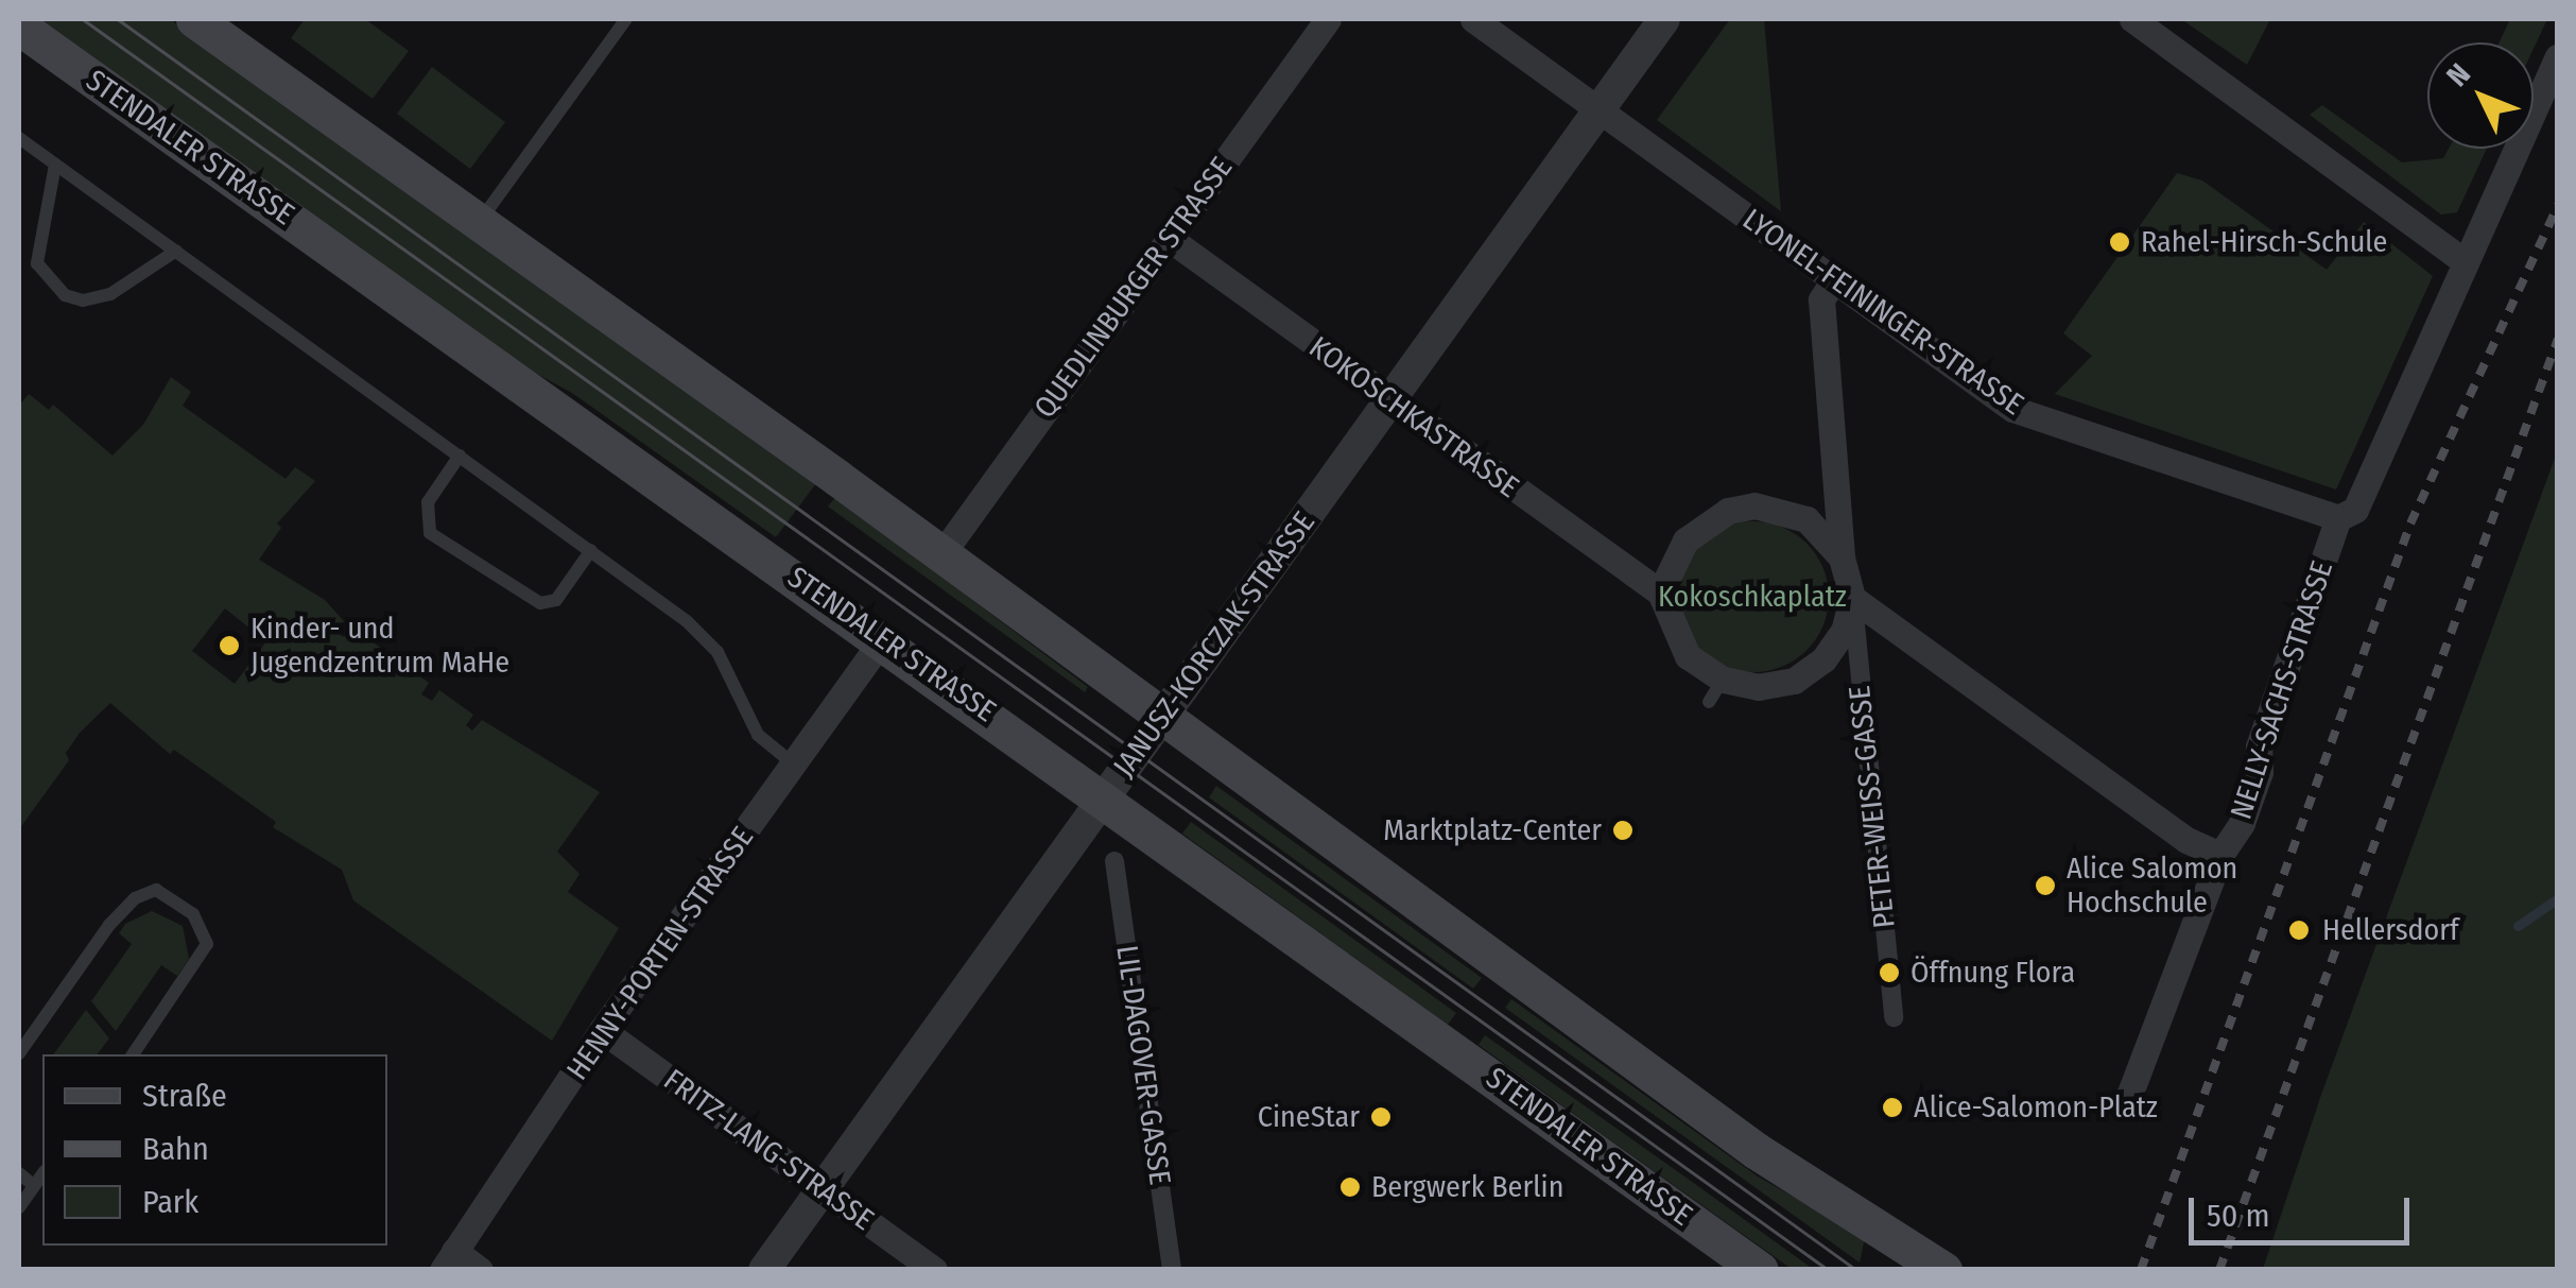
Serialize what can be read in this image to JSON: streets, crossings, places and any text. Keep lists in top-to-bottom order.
{
  "streets": {
    "main road": ["STENDALER STRASSE"],
    "street": [
      "QUEDLINBURGER STRASSE",
      "LYONEL-FEININGER-STRASSE",
      "KOKOSCHKASTRASSE",
      "JANUSZ-KORCZAK-STRASSE",
      "NELLY-SACHS-STRASSE",
      "PETER-WEISS-GASSE",
      "HENNY-PORTEN-STRASSE",
      "LIL-DAGOVER-GASSE",
      "FRITZ-LANG-STRASSE"
    ]
  },
  "crossings": [
    ["STENDALER STRASSE", "JANUSZ-KORCZAK-STRASSE"],
    ["STENDALER STRASSE", "HENNY-PORTEN-STRASSE"],
    ["QUEDLINBURGER STRASSE", "KOKOSCHKASTRASSE"],
    ["LYONEL-FEININGER-STRASSE", "JANUSZ-KORCZAK-STRASSE"],
    ["LYONEL-FEININGER-STRASSE", "NELLY-SACHS-STRASSE"],
    ["KOKOSCHKASTRASSE", "JANUSZ-KORCZAK-STRASSE"],
    ["KOKOSCHKASTRASSE", "PETER-WEISS-GASSE"],
    ["JANUSZ-KORCZAK-STRASSE", "FRITZ-LANG-STRASSE"],
    ["HENNY-PORTEN-STRASSE", "FRITZ-LANG-STRASSE"]
  ],
  "parks": ["Kokoschkaplatz"],
  "places": [
    "Rahel-Hirsch-Schule",
    "Kinder- und Jugendzentrum MaHe",
    "Marktplatz-Center",
    "Alice Salomon Hochschule",
    "Hellersdorf",
    "Öffnung Flora",
    "Alice-Salomon-Platz",
    "CineStar",
    "Bergwerk Berlin"
  ],
  "legend": ["Straße", "Bahn", "Park"],
  "scale_bar": "50 m",
  "north": "top left"
}
